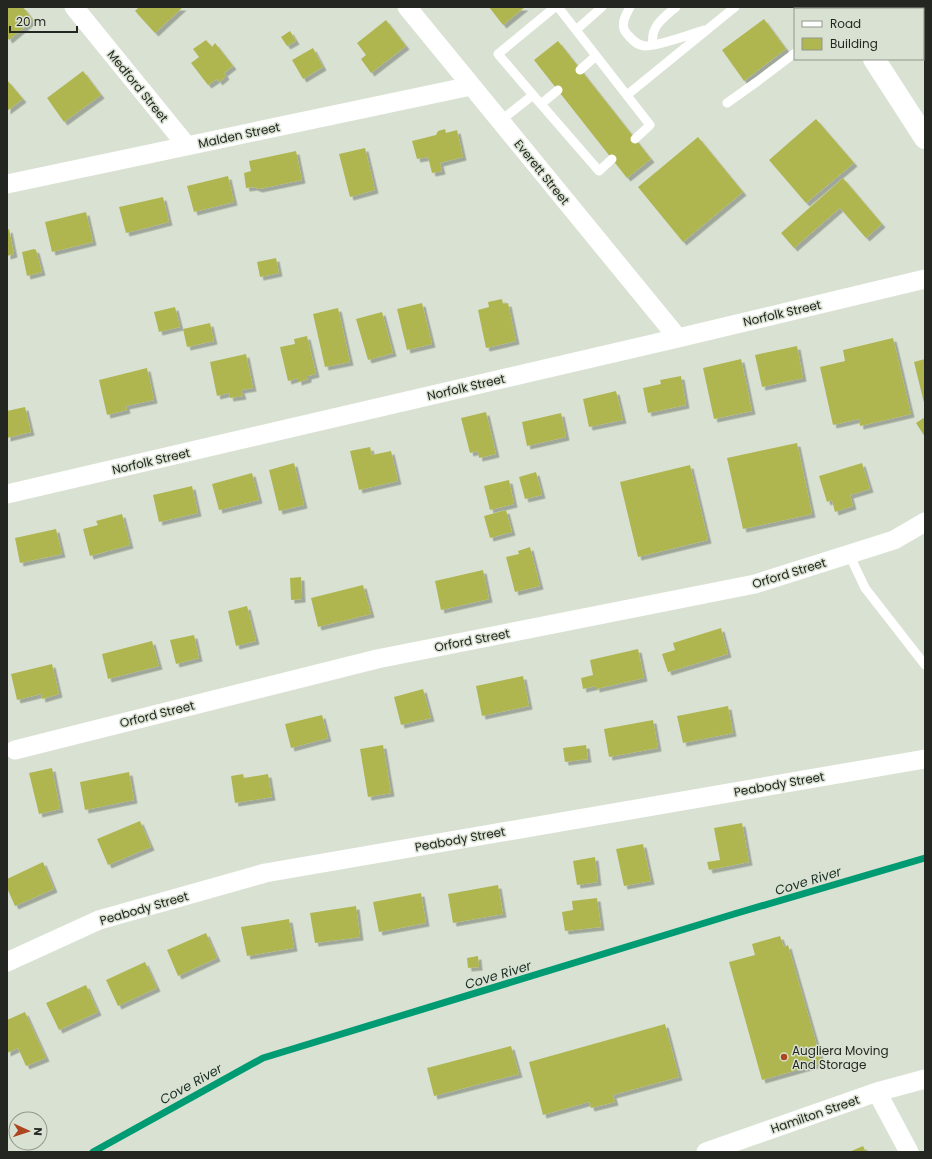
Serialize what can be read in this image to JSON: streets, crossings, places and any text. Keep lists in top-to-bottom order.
{
  "streets": {
    "street": [
      "Medford Street",
      "Malden Street",
      "Everett Street",
      "Norfolk Street",
      "Orford Street",
      "Peabody Street",
      "Hamilton Street"
    ]
  },
  "crossings": [
    ["Medford Street", "Malden Street"],
    ["Malden Street", "Everett Street"],
    ["Everett Street", "Norfolk Street"]
  ],
  "water": ["Cove River"],
  "places": ["Augliera Moving And Storage"],
  "legend": ["Road", "Building"],
  "scale_bar": "20 m",
  "north": "right"
}
